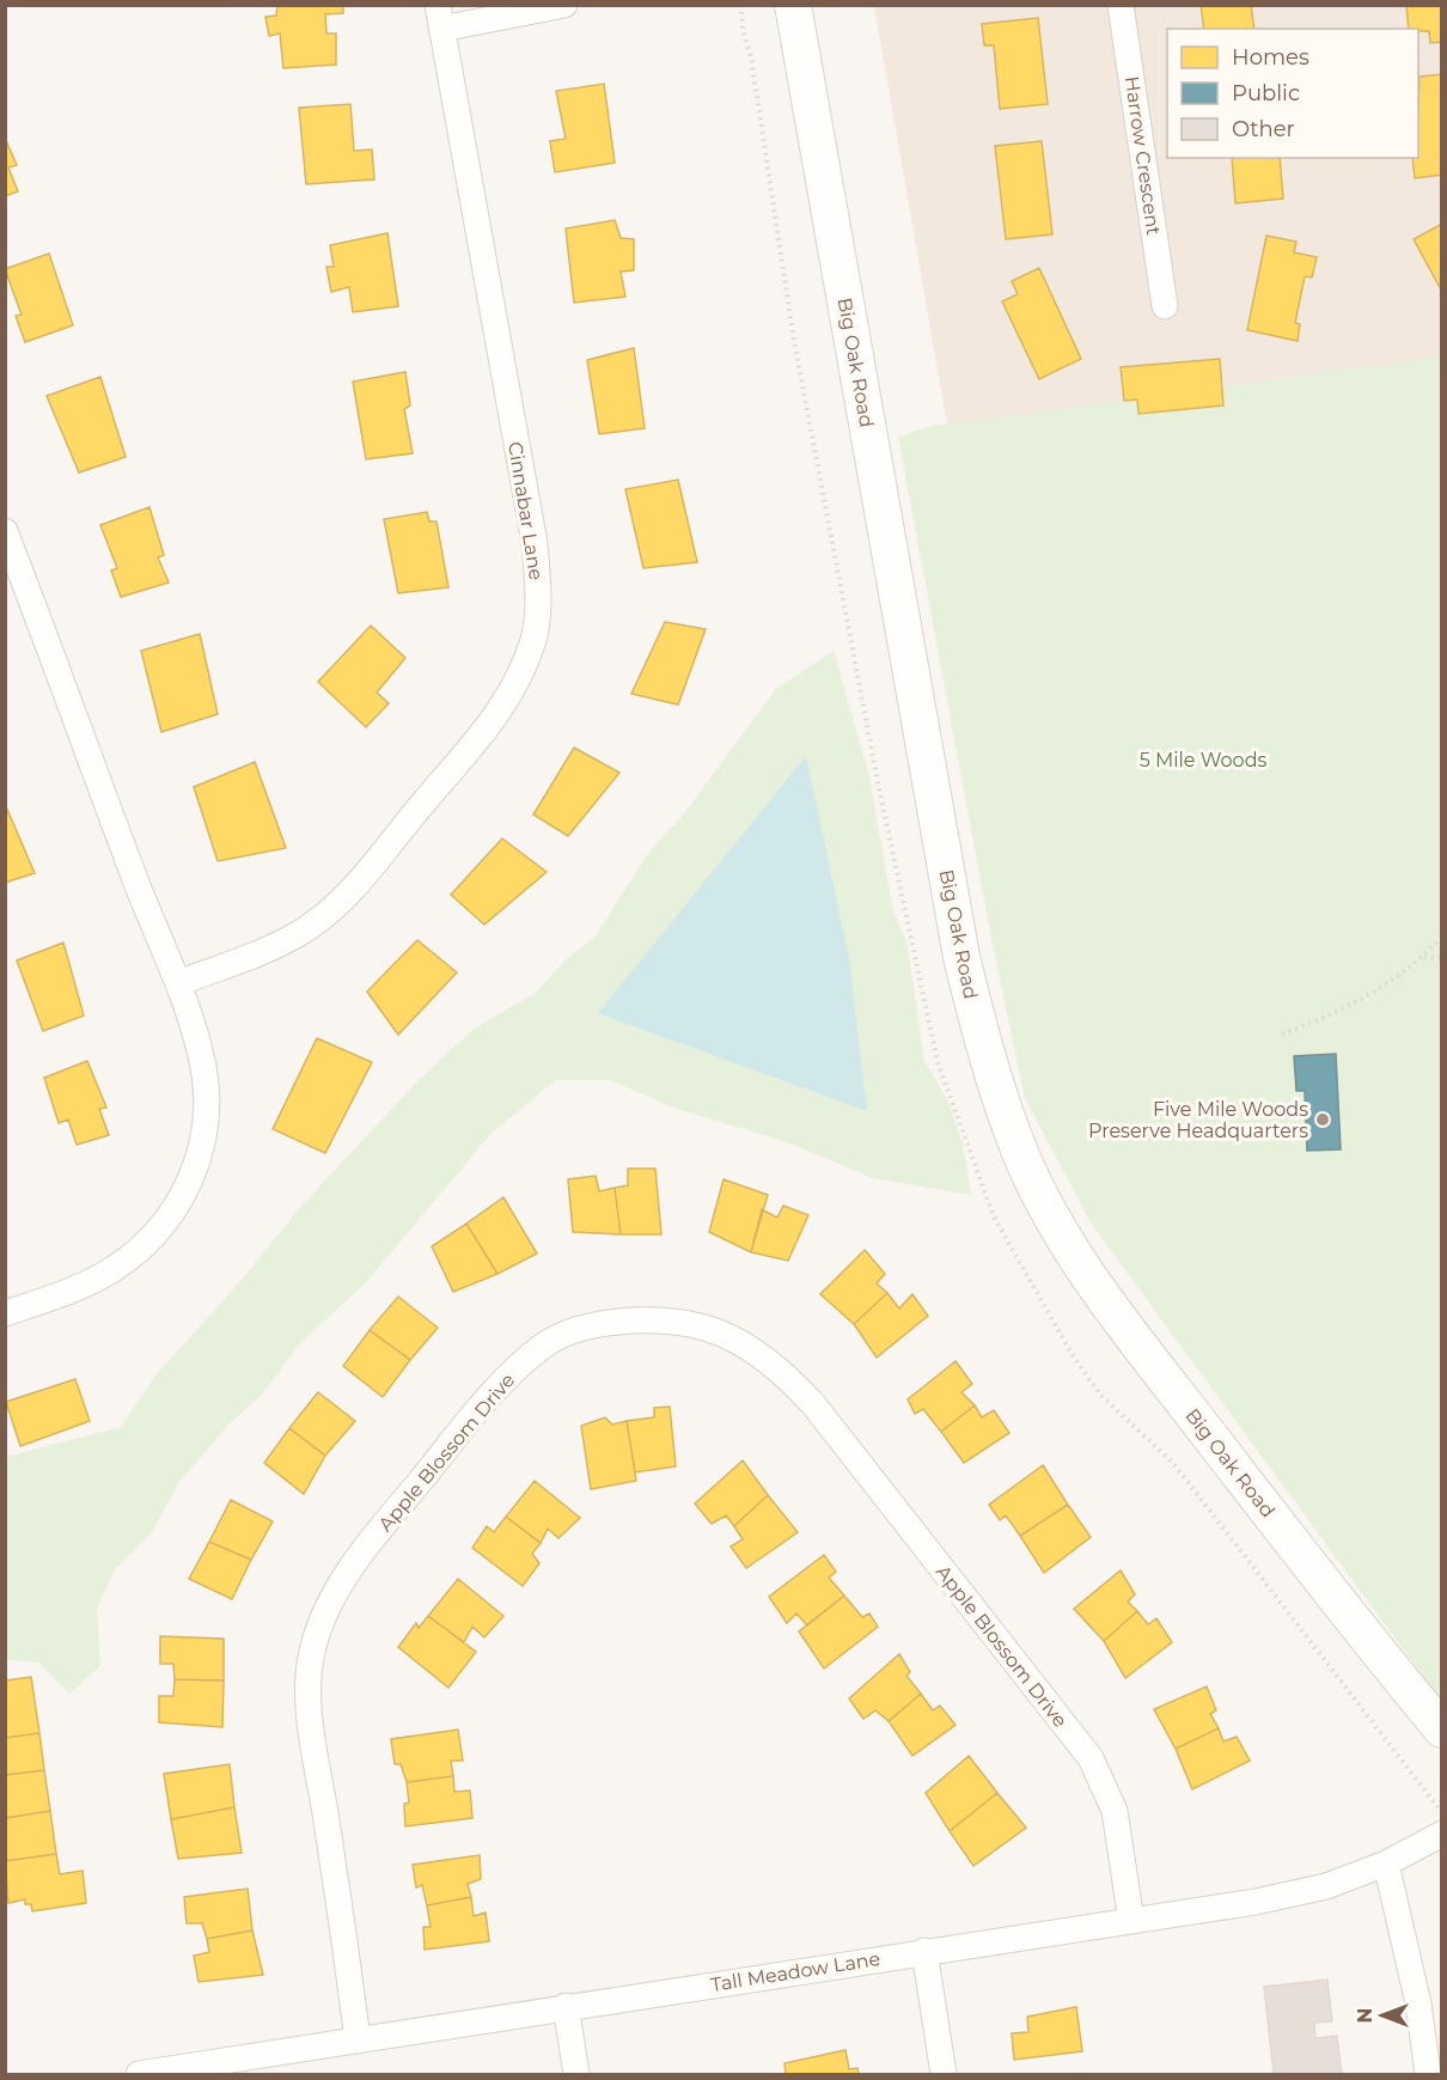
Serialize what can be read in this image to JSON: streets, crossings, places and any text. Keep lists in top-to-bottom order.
{
  "streets": {
    "street": [
      "Harrow Crescent",
      "Big Oak Road",
      "Cinnabar Lane",
      "Apple Blossom Drive",
      "Tall Meadow Lane"
    ]
  },
  "crossings": [
    ["Apple Blossom Drive", "Tall Meadow Lane"]
  ],
  "parks": ["5 Mile Woods"],
  "places": ["Five Mile Woods Preserve Headquarters"],
  "legend": ["Homes", "Public", "Other"],
  "north": "left"
}
